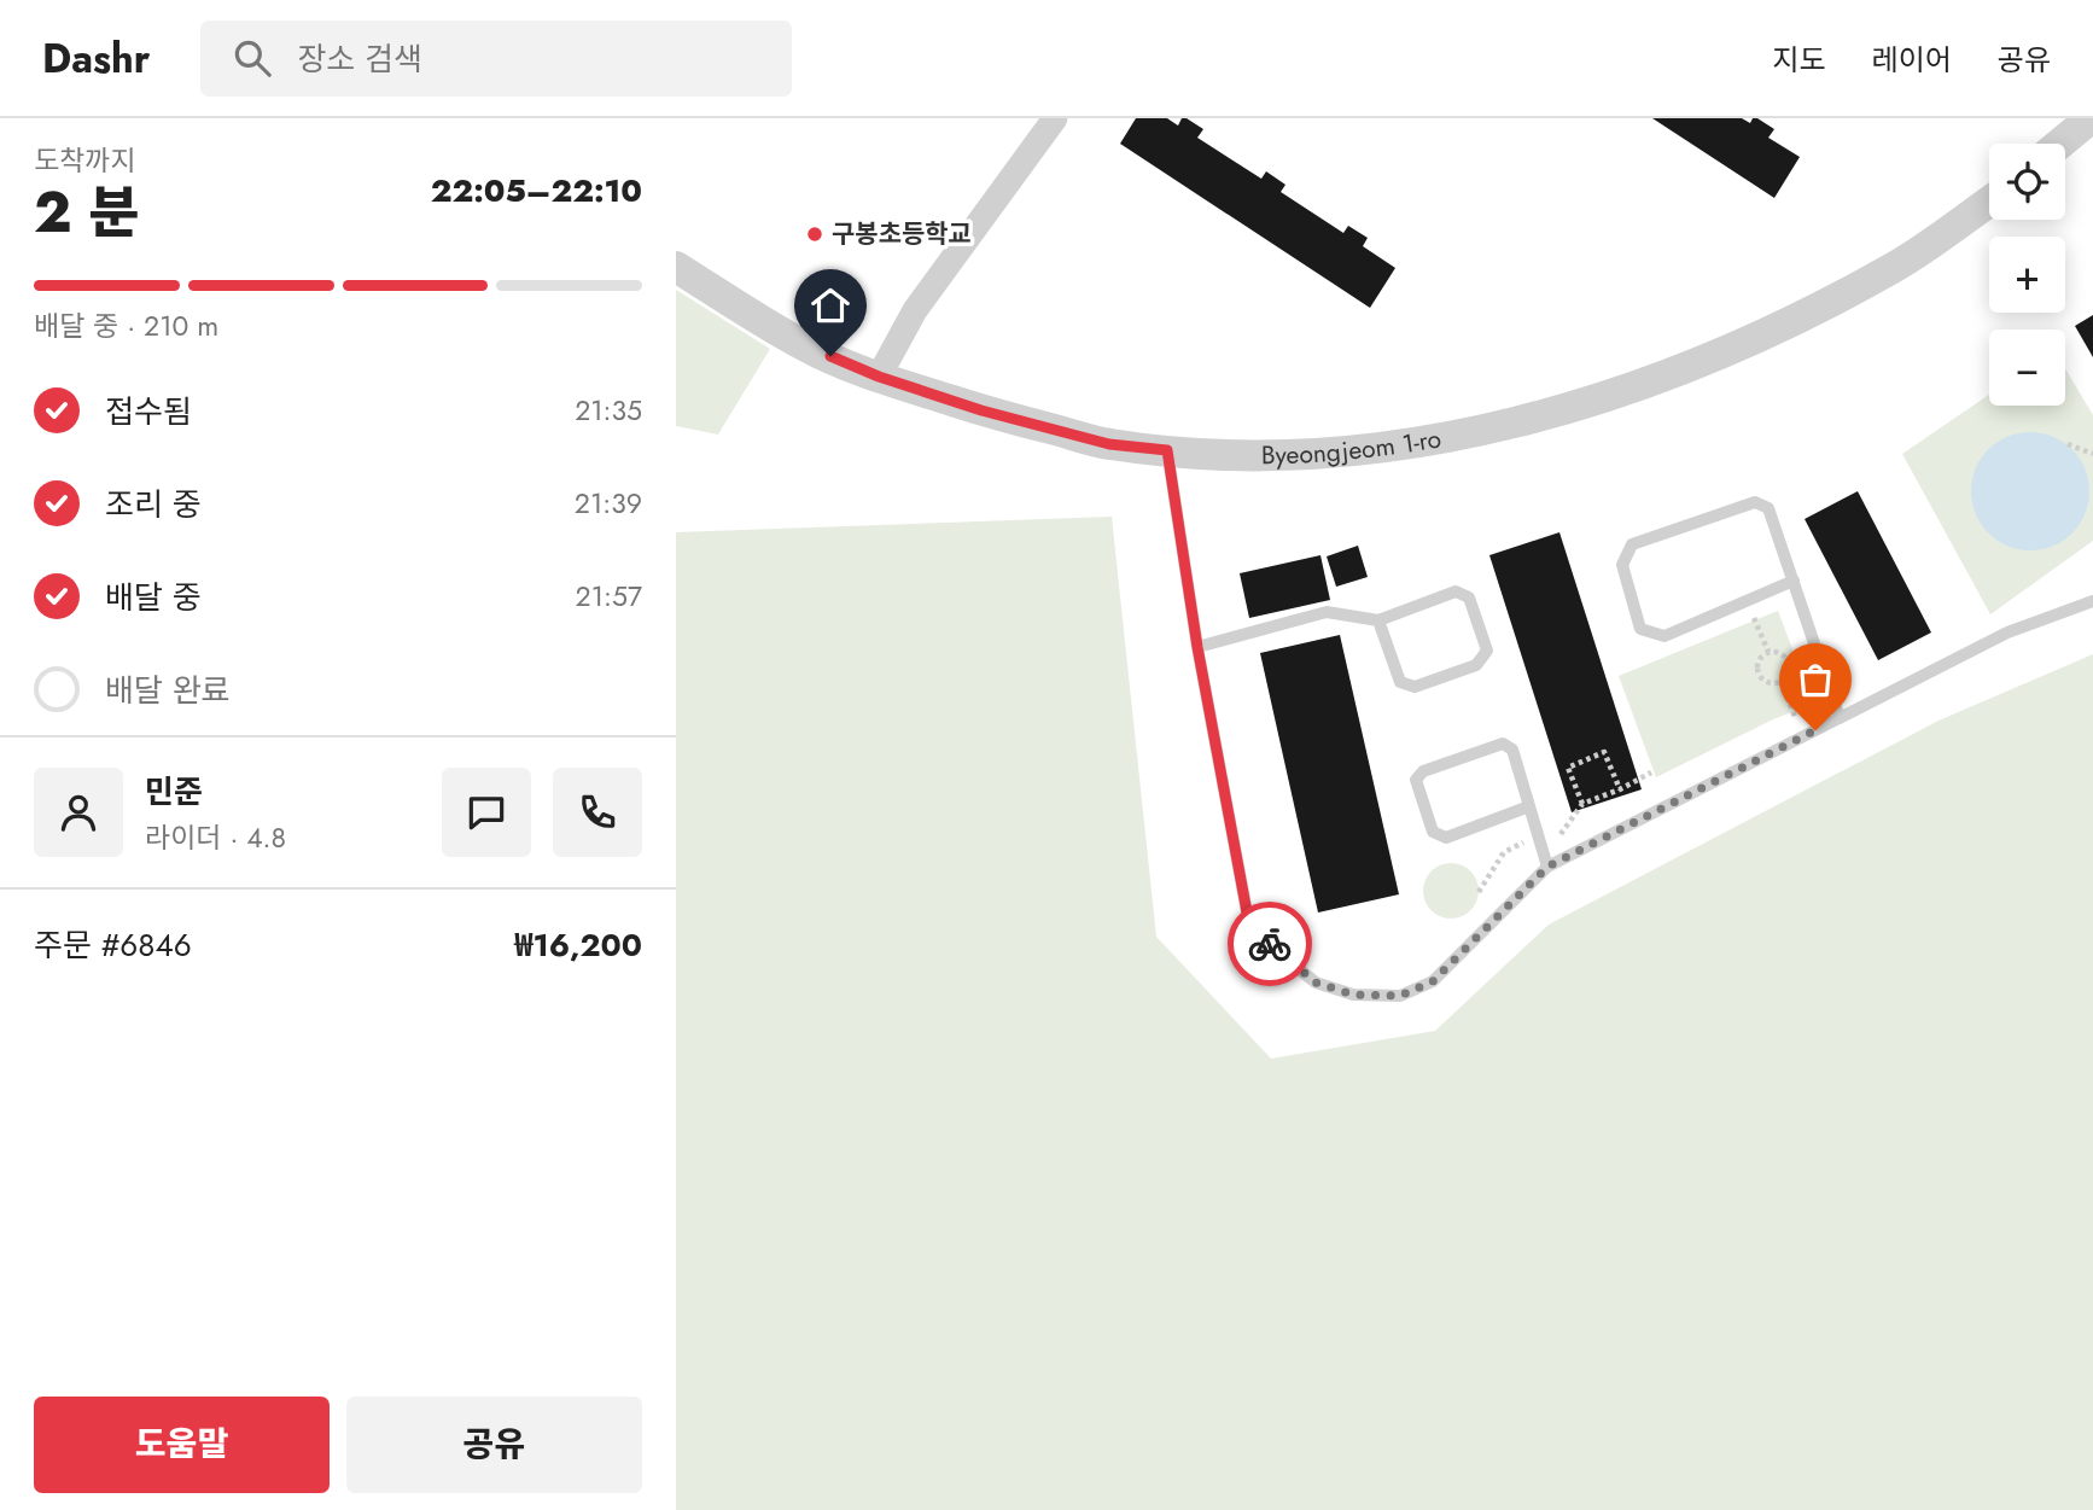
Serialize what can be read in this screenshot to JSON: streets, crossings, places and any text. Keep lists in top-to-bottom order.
{
  "streets": {
    "street": ["Byeongjeom 1-ro"]
  },
  "places": ["구봉초등학교"],
  "page": {
    "header": "Dashr",
    "search": "장소 검색",
    "nav": ["지도", "레이어", "공유"],
    "heading": ["2 분", "도착까지", "22:05–22:10"],
    "panel": [
      "민준",
      "라이더 · 4.8",
      "주문 #6846",
      "₩16,200"
    ],
    "map_buttons": ["+", "−"],
    "bar": "배달 중 · 210 m",
    "list": [
      ["접수됨", "21:35"],
      ["조리 중", "21:39"],
      ["배달 중", "21:57"],
      "배달 완료"
    ],
    "buttons": ["도움말", "공유"]
  }
}
